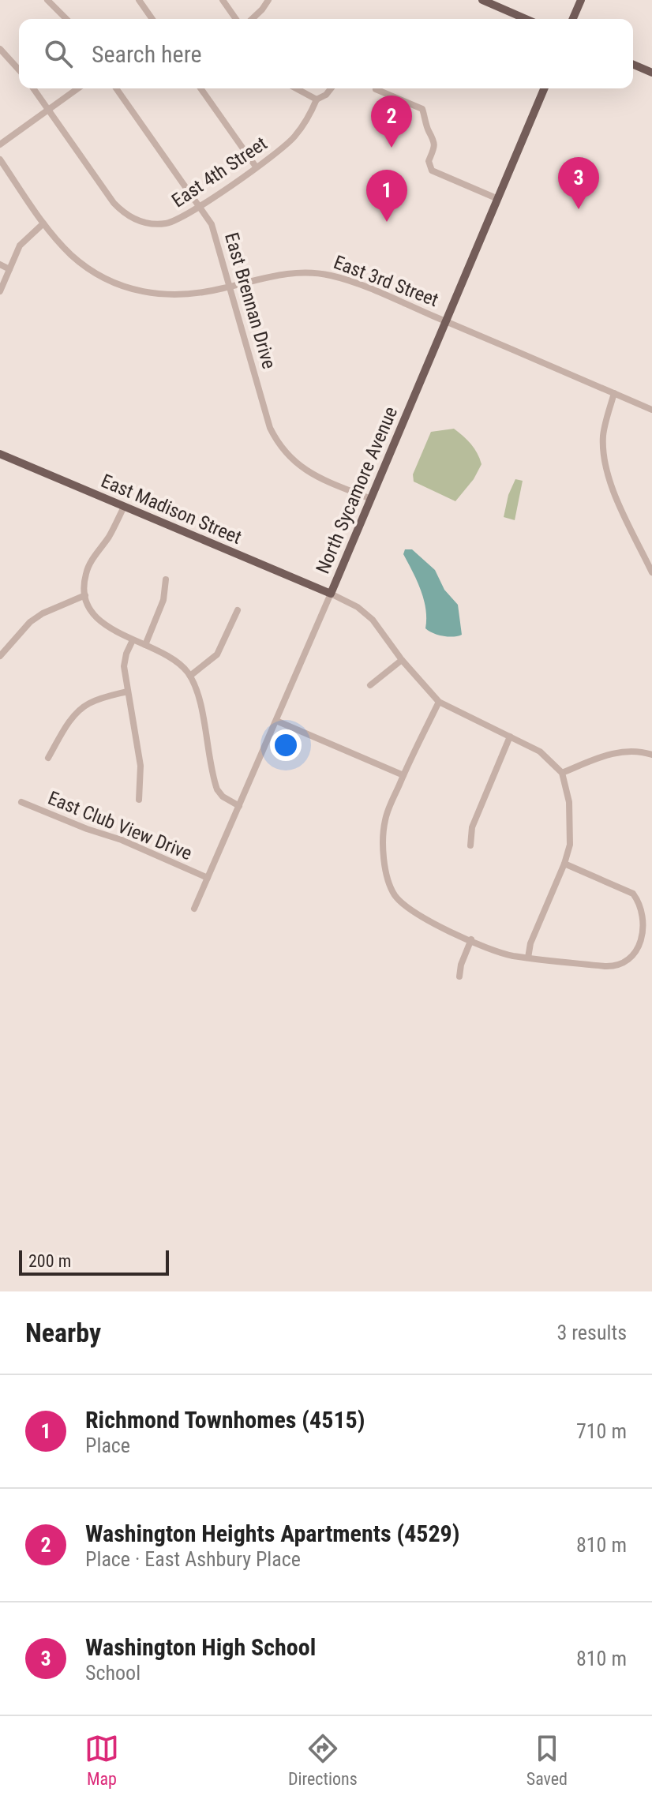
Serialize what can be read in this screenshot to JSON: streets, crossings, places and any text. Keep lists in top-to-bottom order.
{
  "streets": {
    "main road": ["North Sycamore Avenue", "East Madison Street"],
    "street": [
      "East 4th Street",
      "East 3rd Street",
      "East Brennan Drive",
      "East Club View Drive"
    ]
  },
  "crossings": [
    ["East 4th Street", "East Brennan Drive"],
    ["East 3rd Street", "East Brennan Drive"],
    ["East 3rd Street", "North Sycamore Avenue"],
    ["East Brennan Drive", "North Sycamore Avenue"],
    ["North Sycamore Avenue", "East Madison Street"],
    ["North Sycamore Avenue", "East Club View Drive"]
  ],
  "scale_bar": "200 m",
  "page": {
    "search": "Search here",
    "pins": ["2", "3", "1"],
    "scale": "200 m",
    "heading": ["Nearby", "3 results"],
    "list": [
      {
        "mark": "1",
        "name": "Richmond Townhomes (4515)",
        "note": "Place",
        "value": "710 m"
      },
      {
        "mark": "2",
        "name": "Washington Heights Apartments (4529)",
        "note": "Place · East Ashbury Place",
        "value": "810 m"
      },
      {
        "mark": "3",
        "name": "Washington High School",
        "note": "School",
        "value": "810 m"
      }
    ],
    "nav": ["Map", "Directions", "Saved"]
  }
}
